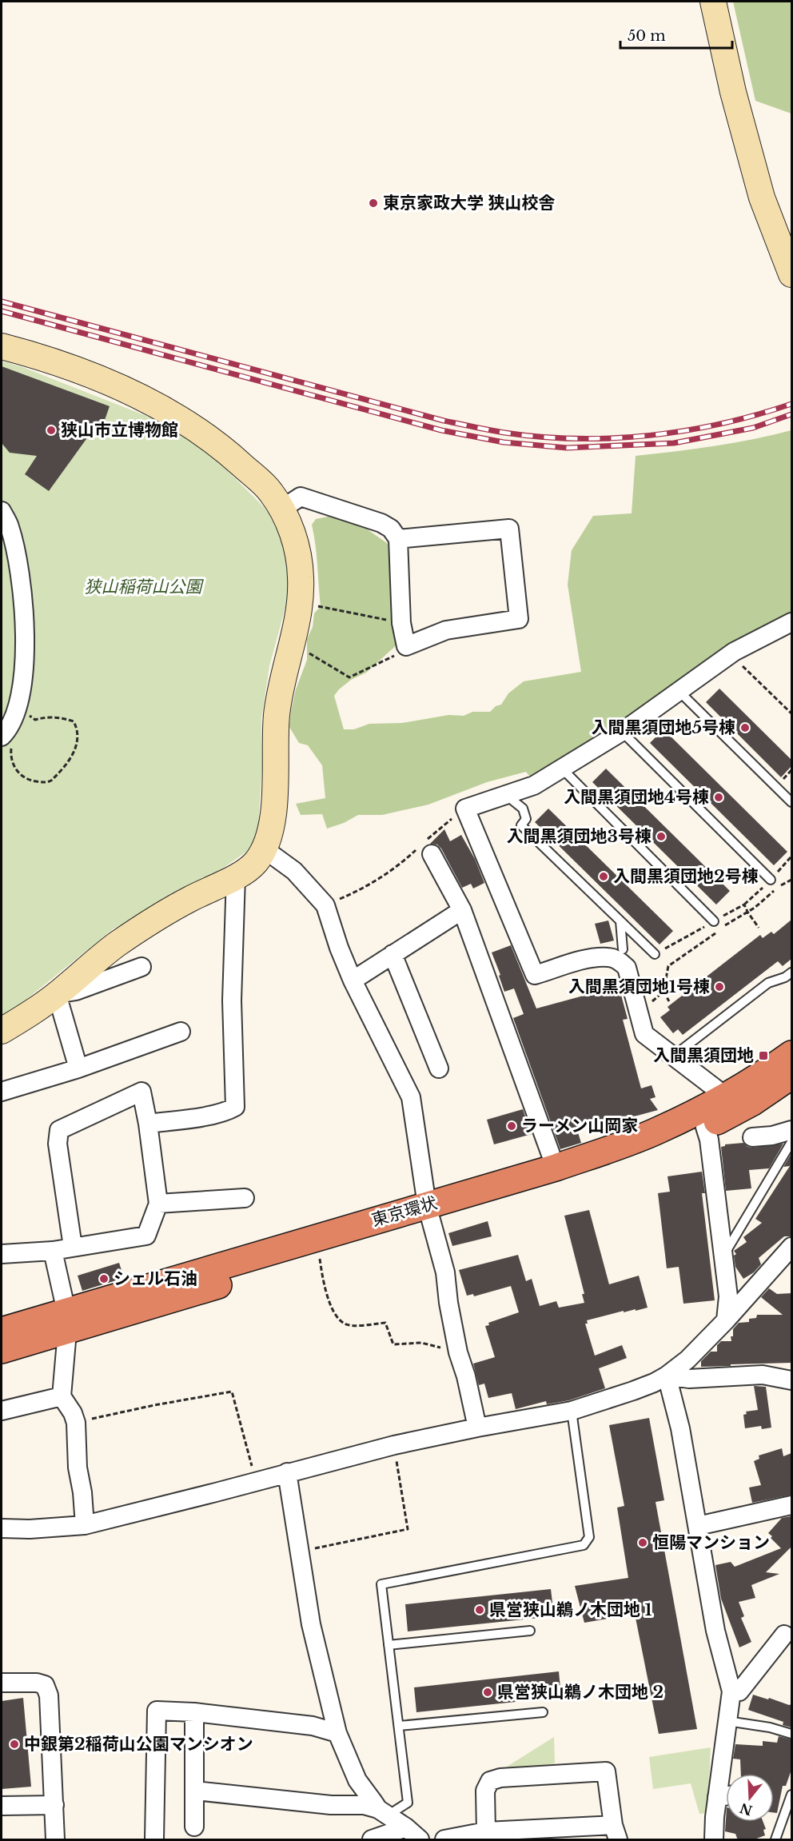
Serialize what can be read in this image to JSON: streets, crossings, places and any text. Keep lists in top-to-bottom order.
{
  "streets": {
    "highway": ["東京環状"]
  },
  "parks": ["狭山稲荷山公園"],
  "places": {
    "other": [
      "東京家政大学 狭山校舎",
      "狭山市立博物館",
      "入間黒須団地5号棟",
      "入間黒須団地4号棟",
      "入間黒須団地3号棟",
      "入間黒須団地2号棟",
      "入間黒須団地1号棟",
      "ラーメン山岡家",
      "シェル石油",
      "恒陽マンション",
      "県営狭山鵜ノ木団地 1",
      "県営狭山鵜ノ木団地 2",
      "中銀第2稲荷山公園マンシオン"
    ],
    "transit": ["入間黒須団地"]
  },
  "scale_bar": "50 m",
  "north": "bottom"
}
